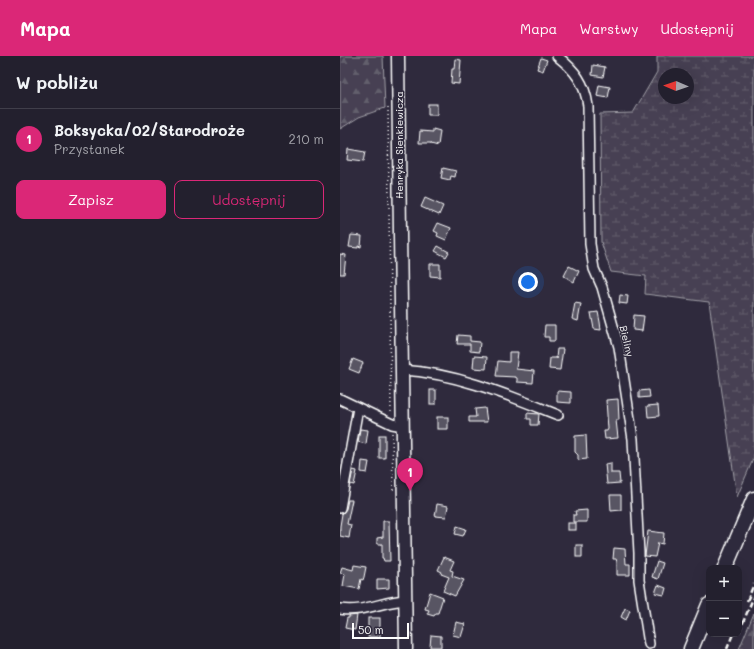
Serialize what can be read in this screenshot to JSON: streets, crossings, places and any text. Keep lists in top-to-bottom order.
{
  "streets": {
    "main road": ["Henryka Sienkiewicza"],
    "street": ["Bieliny"]
  },
  "scale_bar": "50 m",
  "north": "left",
  "page": {
    "header": "Mapa",
    "nav": ["Mapa", "Warstwy", "Udostępnij"],
    "heading": "W pobliżu",
    "list": [
      {
        "mark": "1",
        "name": "Boksycka/02/Starodroże",
        "note": "Przystanek",
        "value": "210 m"
      }
    ],
    "buttons": ["Zapisz", "Udostępnij"],
    "pins": "1",
    "map_buttons": ["+", "−"],
    "scale": "50 m"
  }
}
